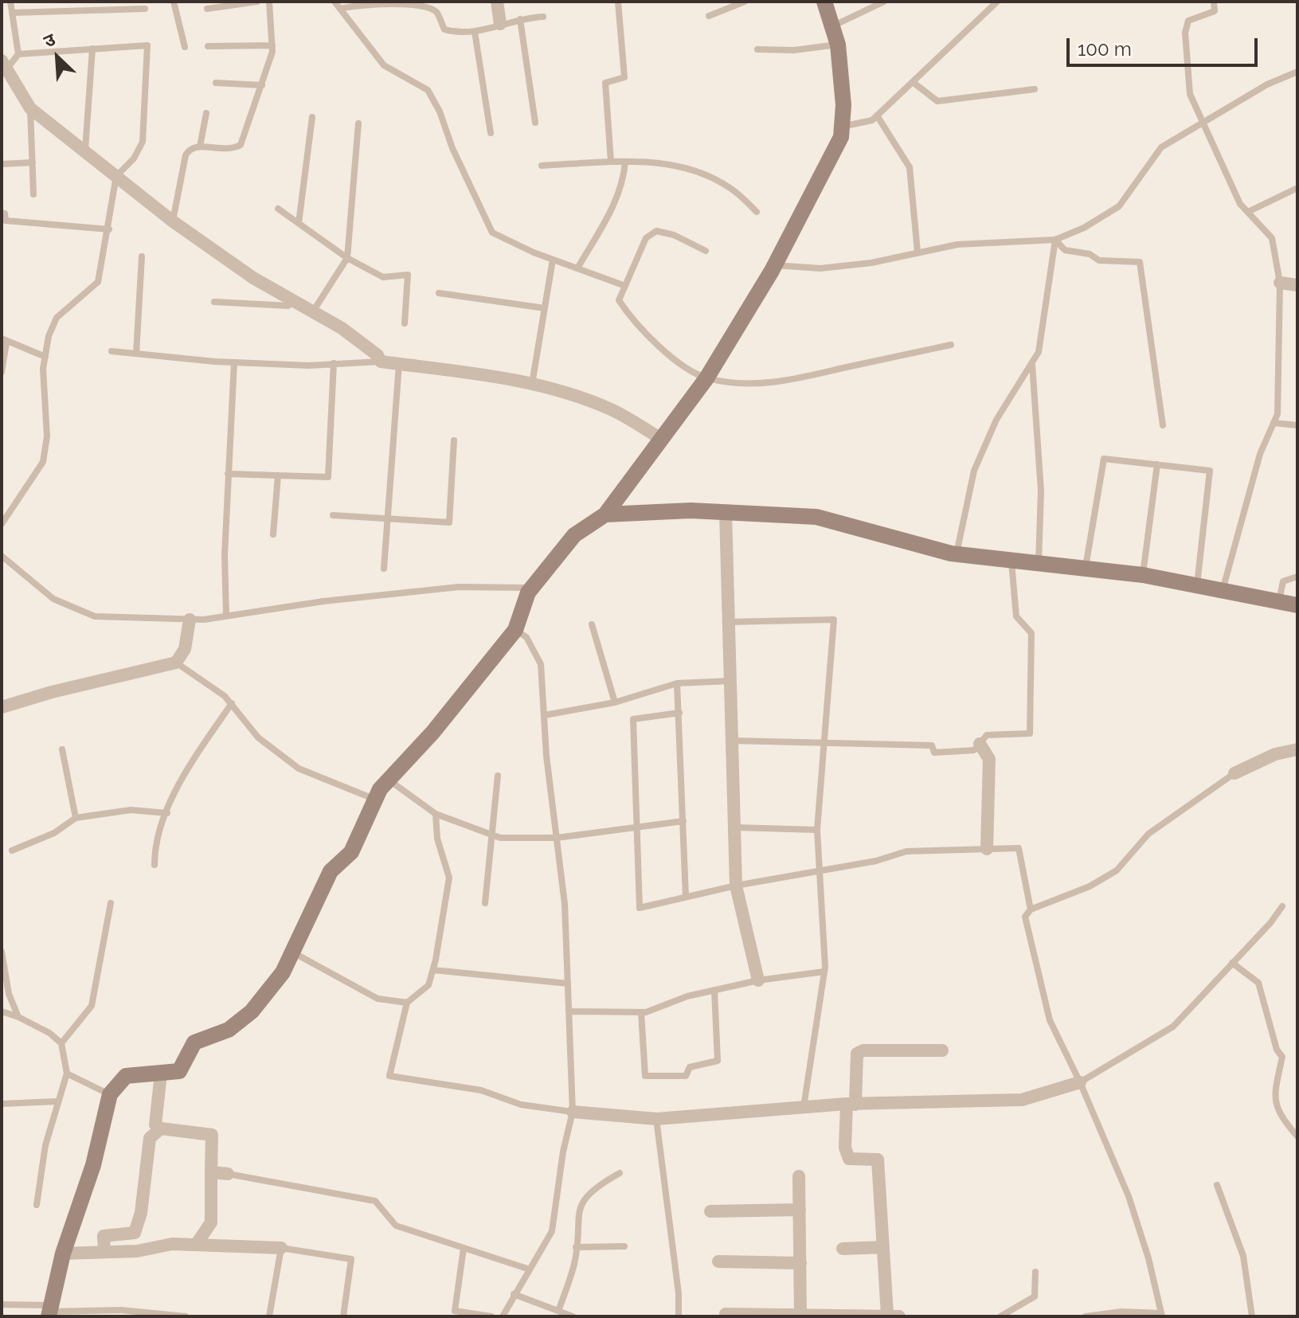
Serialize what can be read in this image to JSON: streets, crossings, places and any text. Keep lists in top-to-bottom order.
{
  "scale_bar": "100 m",
  "north": "top left"
}
